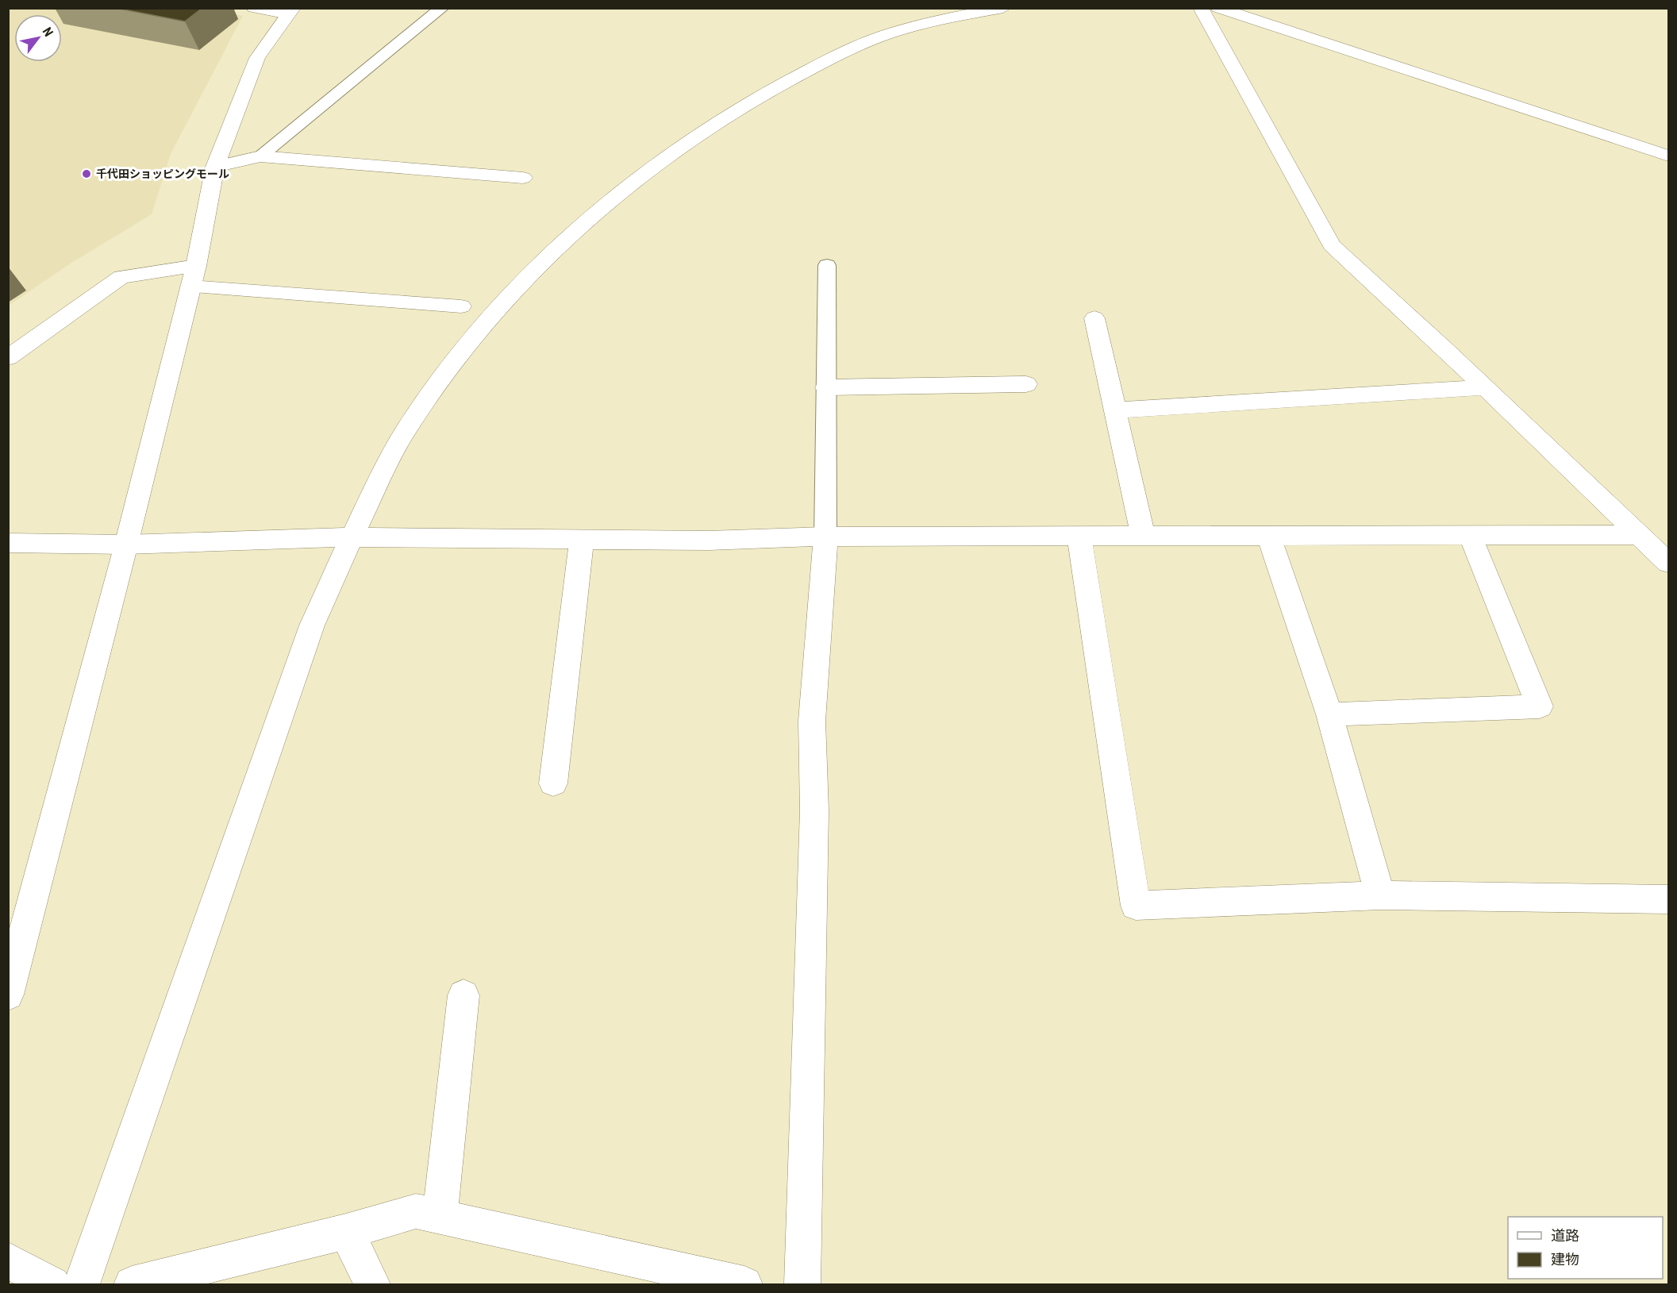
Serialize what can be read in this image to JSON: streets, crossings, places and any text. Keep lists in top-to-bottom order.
{
  "places": ["千代田ショッピングモール"],
  "legend": ["道路", "建物"],
  "north": "top right"
}
